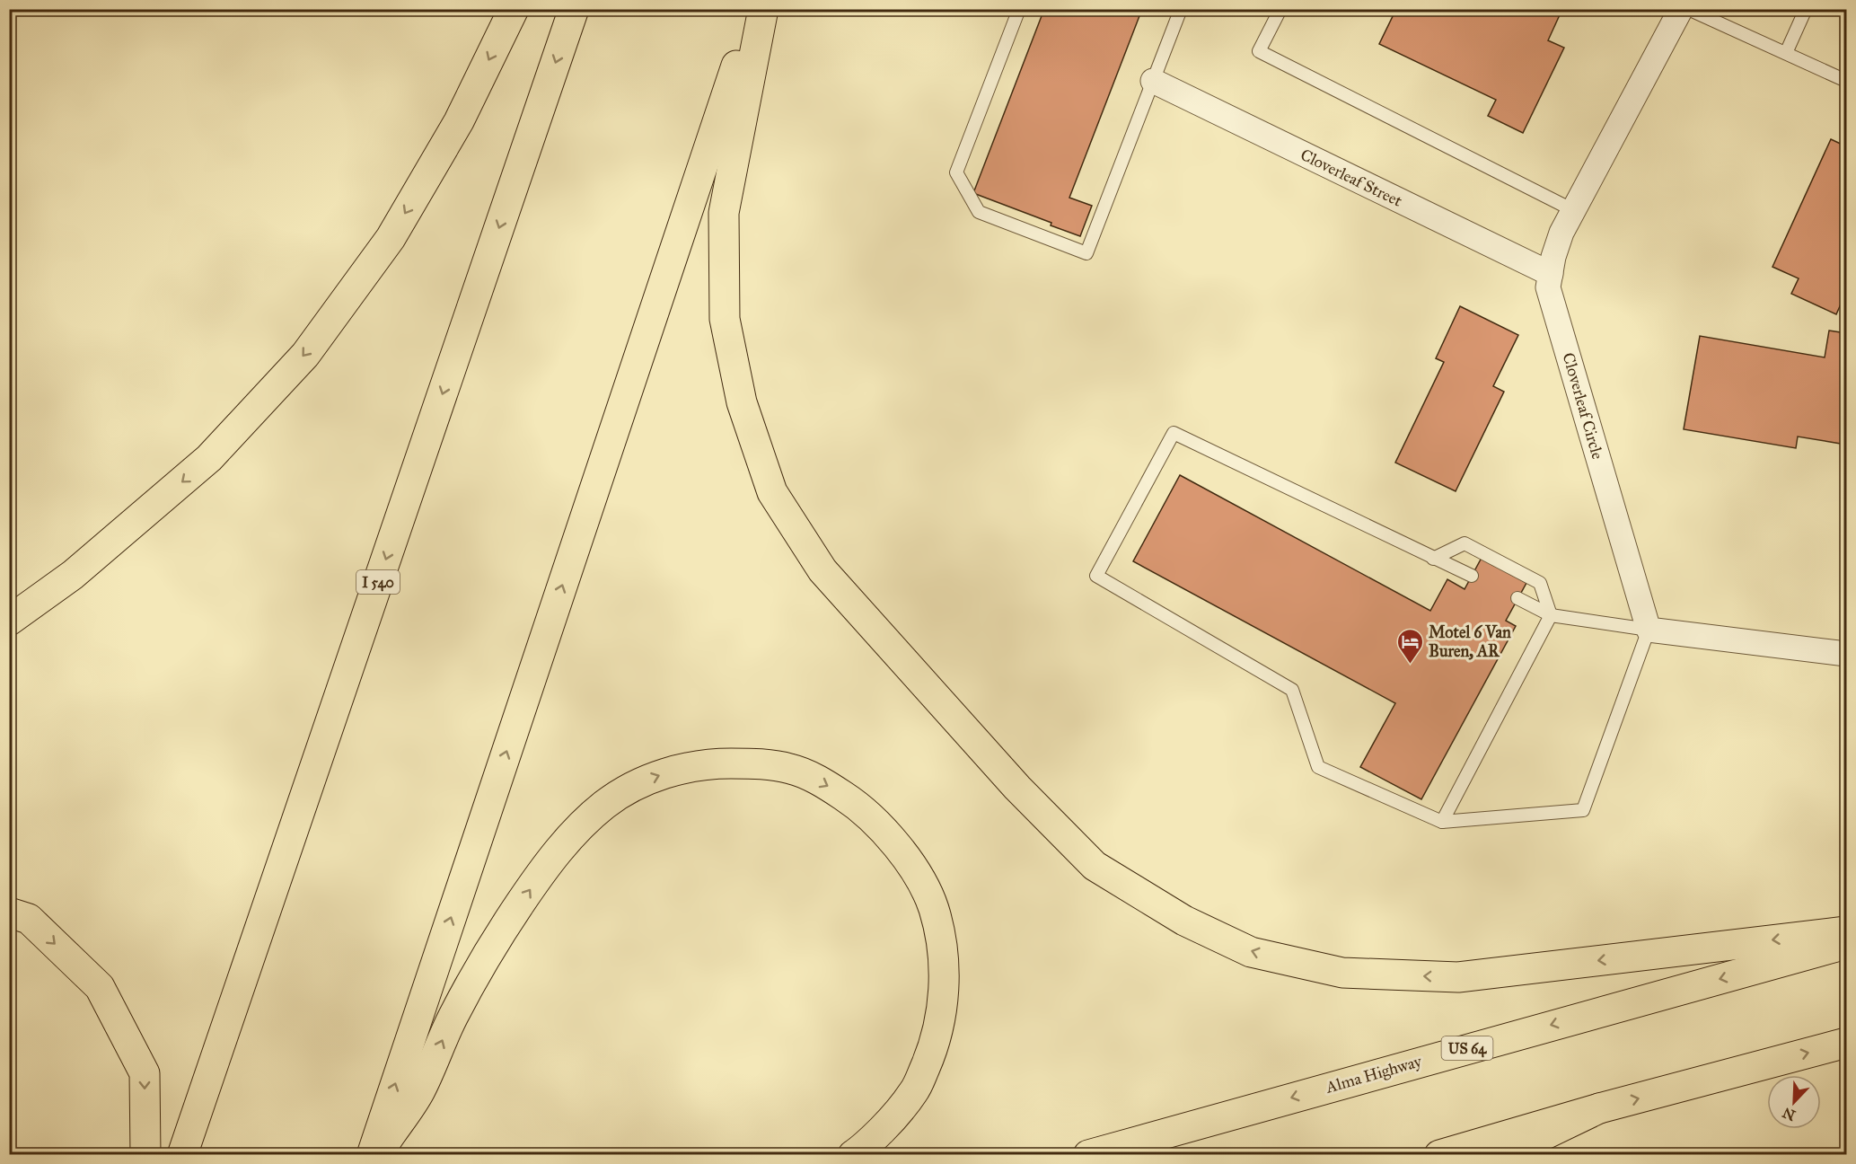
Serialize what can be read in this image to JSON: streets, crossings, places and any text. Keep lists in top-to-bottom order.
{
  "streets": {
    "main road": ["I 540", "US 64", "Alma Highway"],
    "street": ["Cloverleaf Street", "Cloverleaf Circle"]
  },
  "crossings": [
    ["Cloverleaf Street", "Cloverleaf Circle"]
  ],
  "places": {
    "hotel": ["Motel 6 Van Buren, AR"]
  },
  "north": "bottom left"
}
